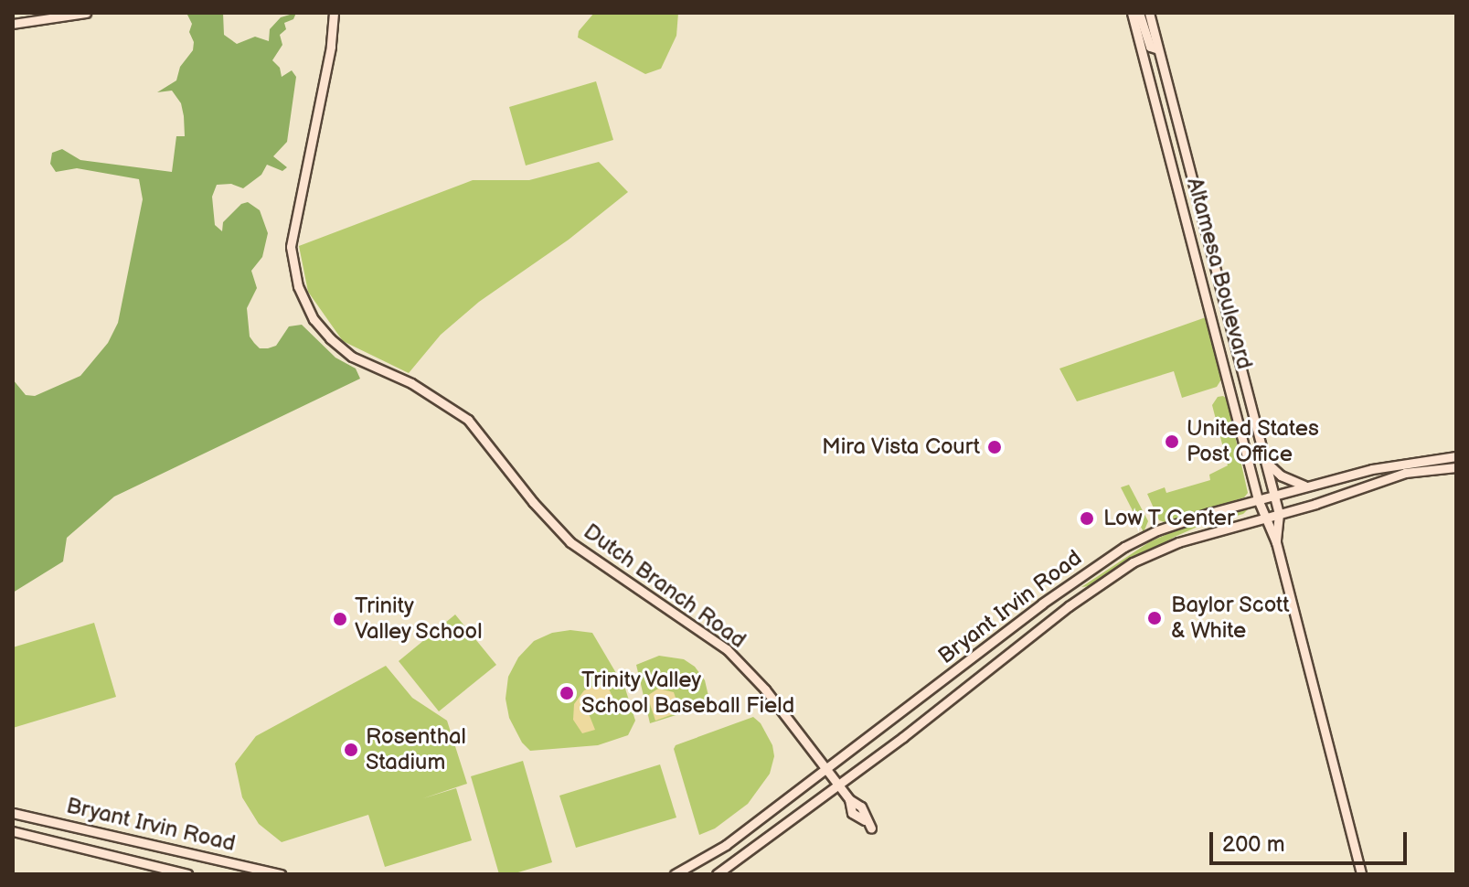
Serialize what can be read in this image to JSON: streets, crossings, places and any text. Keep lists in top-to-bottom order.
{
  "streets": {
    "main road": ["Altamesa Boulevard", "Dutch Branch Road", "Bryant Irvin Road"]
  },
  "crossings": [
    ["Altamesa Boulevard", "Bryant Irvin Road"],
    ["Dutch Branch Road", "Bryant Irvin Road"]
  ],
  "places": [
    "United States Post Office",
    "Mira Vista Court",
    "Low T Center",
    "Baylor Scott & White",
    "Trinity Valley School",
    "Trinity Valley School Baseball Field",
    "Rosenthal Stadium"
  ],
  "scale_bar": "200 m"
}
